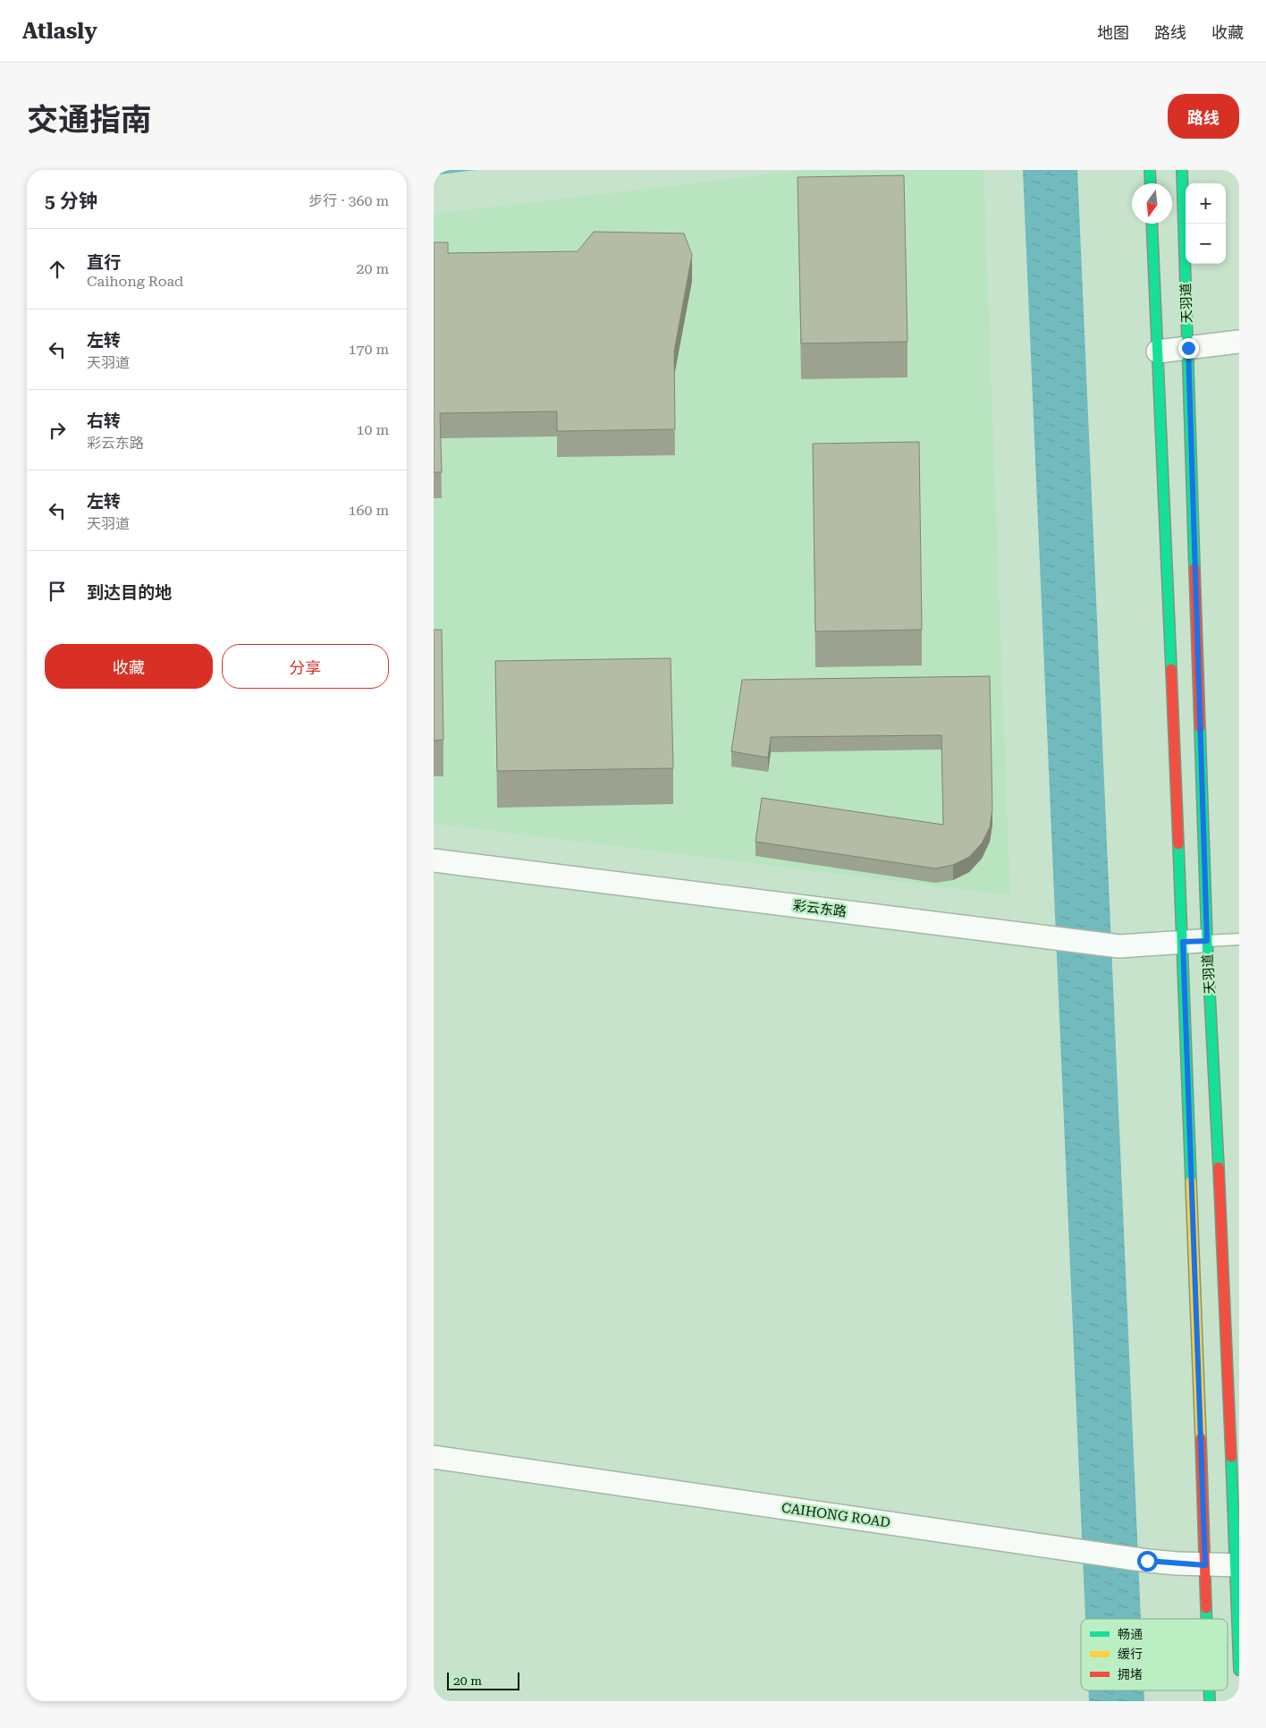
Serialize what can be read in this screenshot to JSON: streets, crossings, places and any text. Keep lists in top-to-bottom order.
{
  "streets": {
    "main road": ["天羽道"],
    "street": ["彩云东路", "CAIHONG ROAD"]
  },
  "crossings": [
    ["天羽道", "彩云东路"],
    ["天羽道", "CAIHONG ROAD"]
  ],
  "legend": ["畅通", "缓行", "拥堵"],
  "scale_bar": "20 m",
  "north": "bottom",
  "page": {
    "header": "Atlasly",
    "nav": ["地图", "路线", "收藏"],
    "title": "交通指南",
    "buttons": [
      "路线",
      ["收藏", "分享"]
    ],
    "heading": ["5 分钟", "步行 · 360 m"],
    "map_buttons": ["+", "−"],
    "list": [
      ["直行", "Caihong Road", "20 m"],
      ["左转", "天羽道", "170 m"],
      ["右转", "彩云东路", "10 m"],
      ["左转", "天羽道", "160 m"],
      "到达目的地"
    ],
    "scale": "20 m"
  }
}
